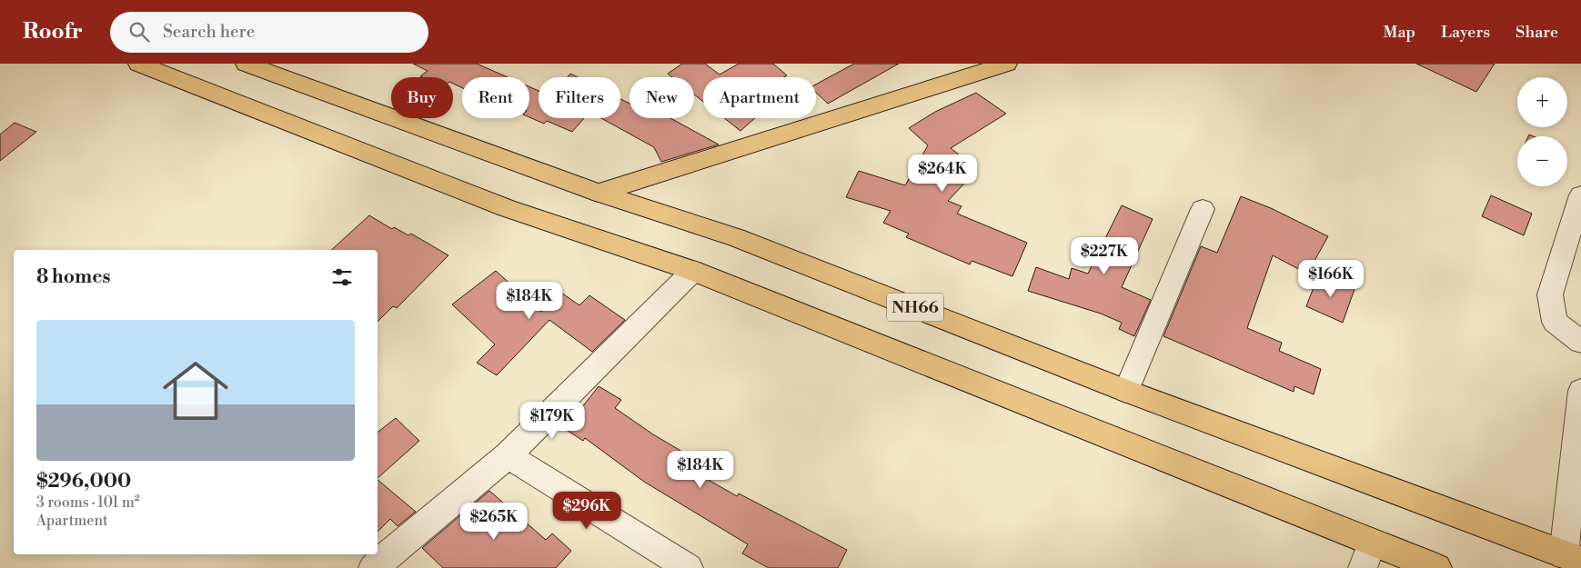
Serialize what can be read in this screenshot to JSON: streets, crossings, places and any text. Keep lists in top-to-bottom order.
{
  "streets": {
    "main road": ["NH66"]
  },
  "page": {
    "header": "Roofr",
    "search": "Search here",
    "nav": ["Map", "Layers", "Share"],
    "map_buttons": ["+", "−"],
    "chip": [
      "Buy",
      "Rent",
      "Filters",
      "New",
      "Apartment"
    ],
    "price": [
      "$264K",
      "$227K",
      "$166K",
      "$184K",
      "$179K",
      "$184K",
      "$296K",
      "$265K"
    ],
    "heading": "8 homes",
    "list": [
      {
        "name": "$296,000",
        "note": "3 rooms · 101 m² · Apartment"
      }
    ]
  }
}
